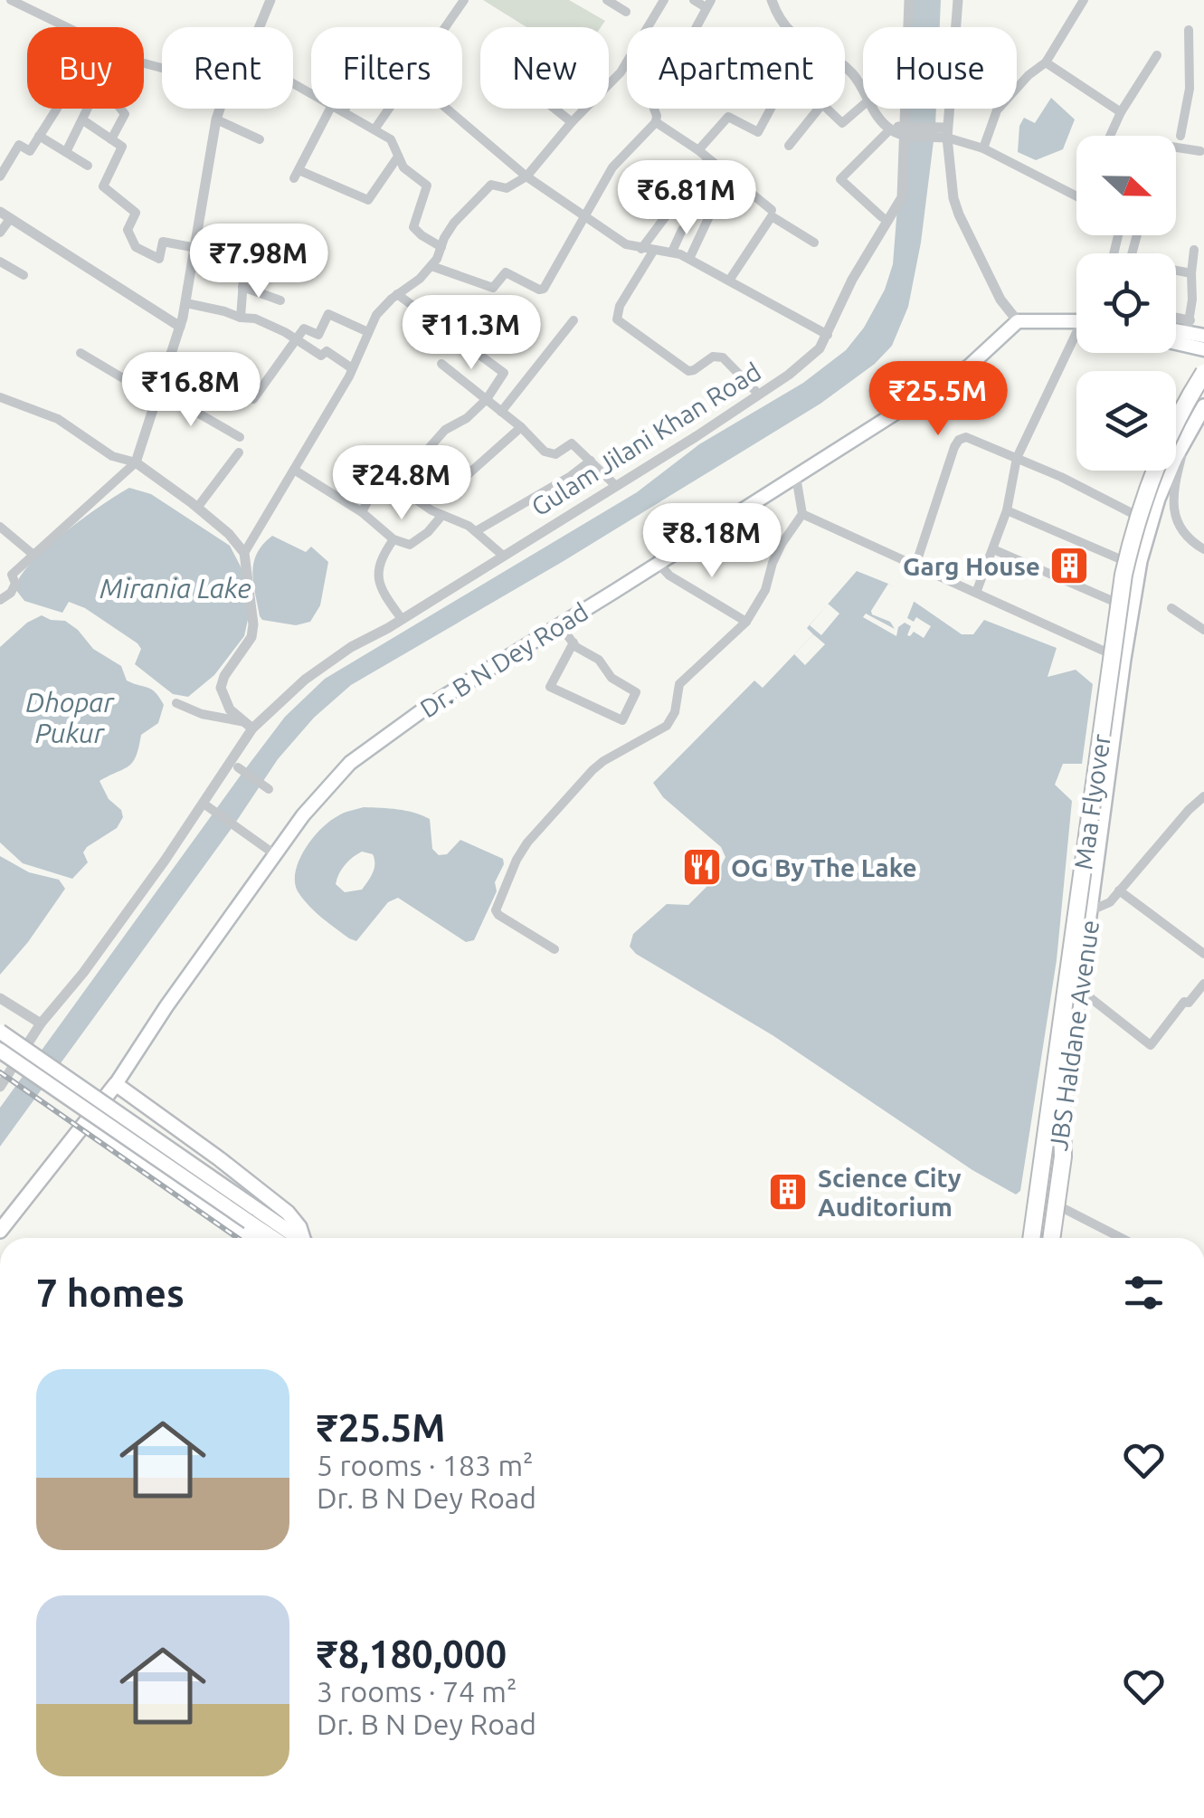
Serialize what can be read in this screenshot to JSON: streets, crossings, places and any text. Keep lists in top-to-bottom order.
{
  "streets": {
    "highway": ["Maa Flyover"],
    "main road": ["Dr. B N Dey Road", "JBS Haldane Avenue"],
    "street": ["Gulam Jilani Khan Road"]
  },
  "water": ["Mirania Lake", "Dhopar Pukur"],
  "places": {
    "building": ["Garg House", "Science City Auditorium"],
    "restaurant": ["OG By The Lake"]
  },
  "north": "right",
  "page": {
    "chip": [
      "Buy",
      "Rent",
      "Filters",
      "New",
      "Apartment",
      "House"
    ],
    "price": [
      "₹6.81M",
      "₹7.98M",
      "₹11.3M",
      "₹16.8M",
      "₹25.5M",
      "₹24.8M",
      "₹8.18M"
    ],
    "heading": "7 homes",
    "list": [
      {
        "name": "₹25.5M",
        "note": "5 rooms · 183 m² · Dr. B N Dey Road"
      },
      {
        "name": "₹8,180,000",
        "note": "3 rooms · 74 m² · Dr. B N Dey Road"
      }
    ]
  }
}
